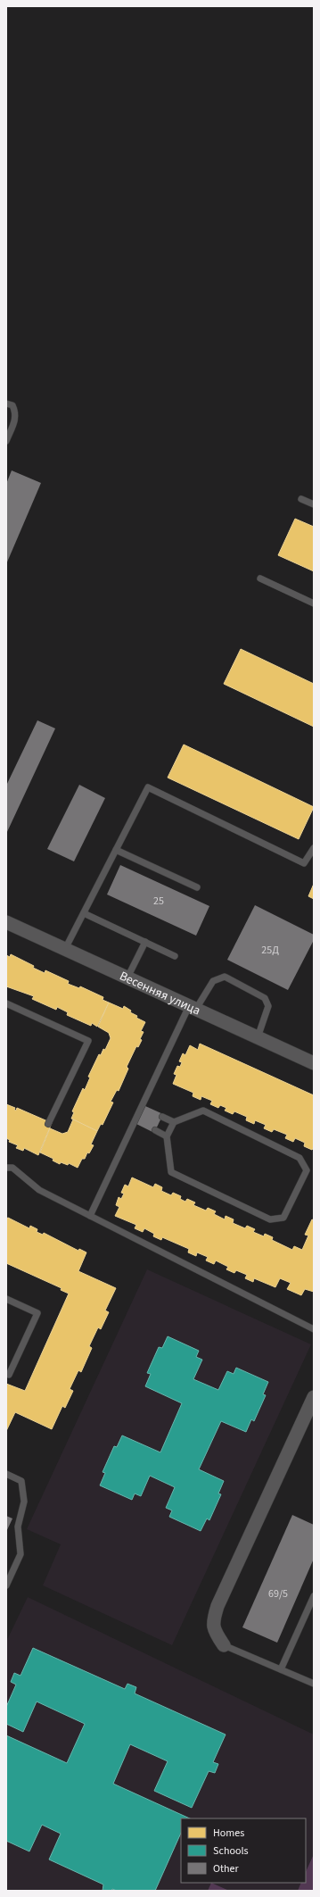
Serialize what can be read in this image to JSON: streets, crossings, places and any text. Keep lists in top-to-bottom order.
{
  "streets": {
    "street": ["Весенняя улица"]
  },
  "house_numbers": ["25", "25Д", "69/5"],
  "legend": ["Homes", "Schools", "Other"]
}
